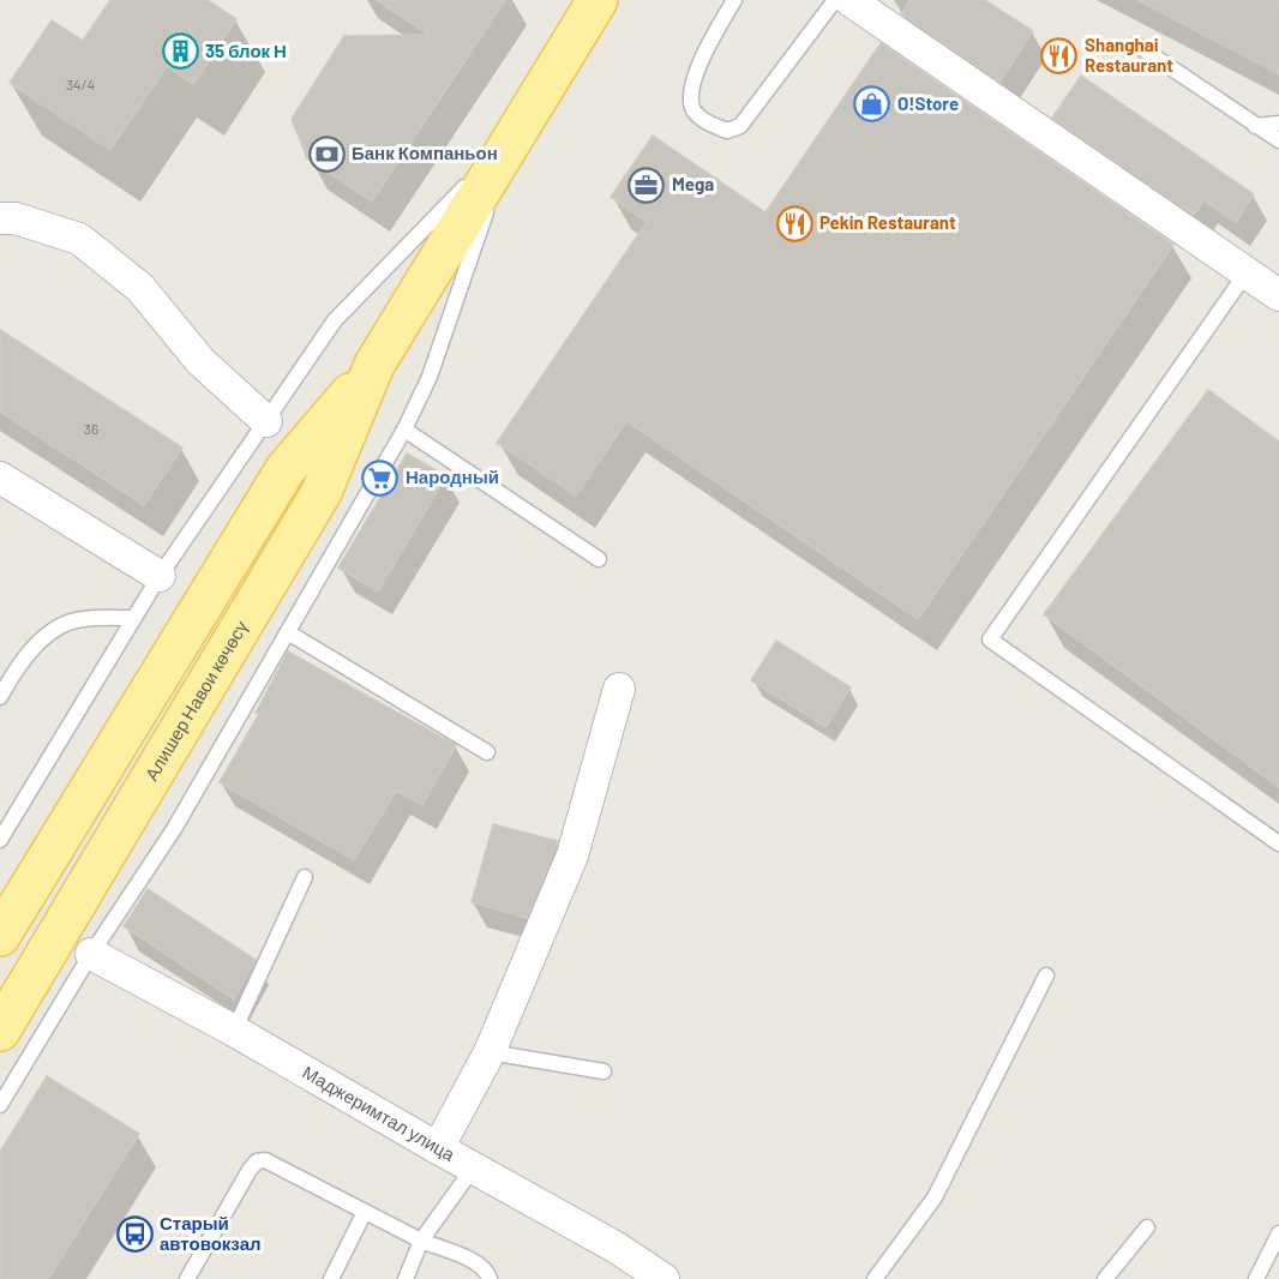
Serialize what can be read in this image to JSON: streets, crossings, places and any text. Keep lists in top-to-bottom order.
{
  "streets": {
    "main road": ["Алишер Навои көчөсү"],
    "street": ["Маджеримтал улица"]
  },
  "places": {
    "building": ["35 блок Н"],
    "restaurant": ["Shanghai Restaurant", "Pekin Restaurant"],
    "shop": ["O!Store"],
    "bank": ["Банк Компаньон"],
    "office": ["Mega"],
    "supermarket": ["Народный"],
    "bus stop": ["Старый автовокзал"]
  },
  "house_numbers": ["34/4", "36"]
}
